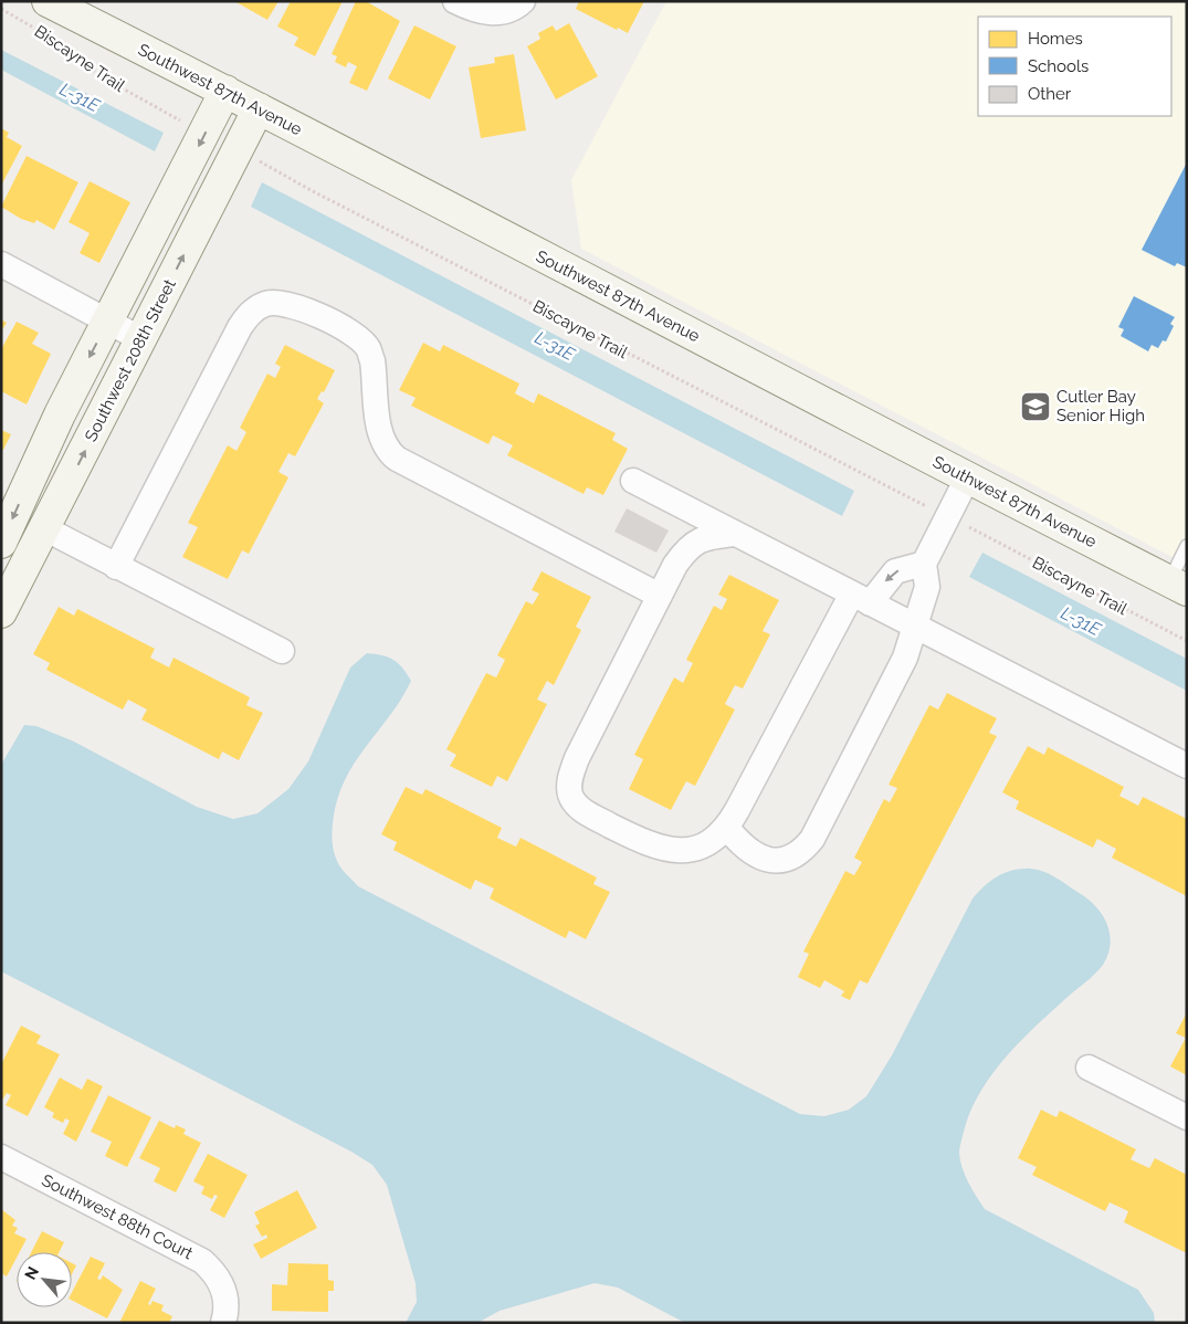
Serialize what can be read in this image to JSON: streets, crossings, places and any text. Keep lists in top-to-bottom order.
{
  "streets": {
    "street": ["Southwest 87th Avenue", "Southwest 208th Street", "Southwest 88th Court"],
    "path": ["Biscayne Trail"]
  },
  "crossings": [
    ["Southwest 87th Avenue", "Southwest 208th Street"]
  ],
  "water": ["L-31E"],
  "places": {
    "school or university": ["Cutler Bay Senior High"]
  },
  "legend": ["Homes", "Schools", "Other"],
  "north": "top left"
}
